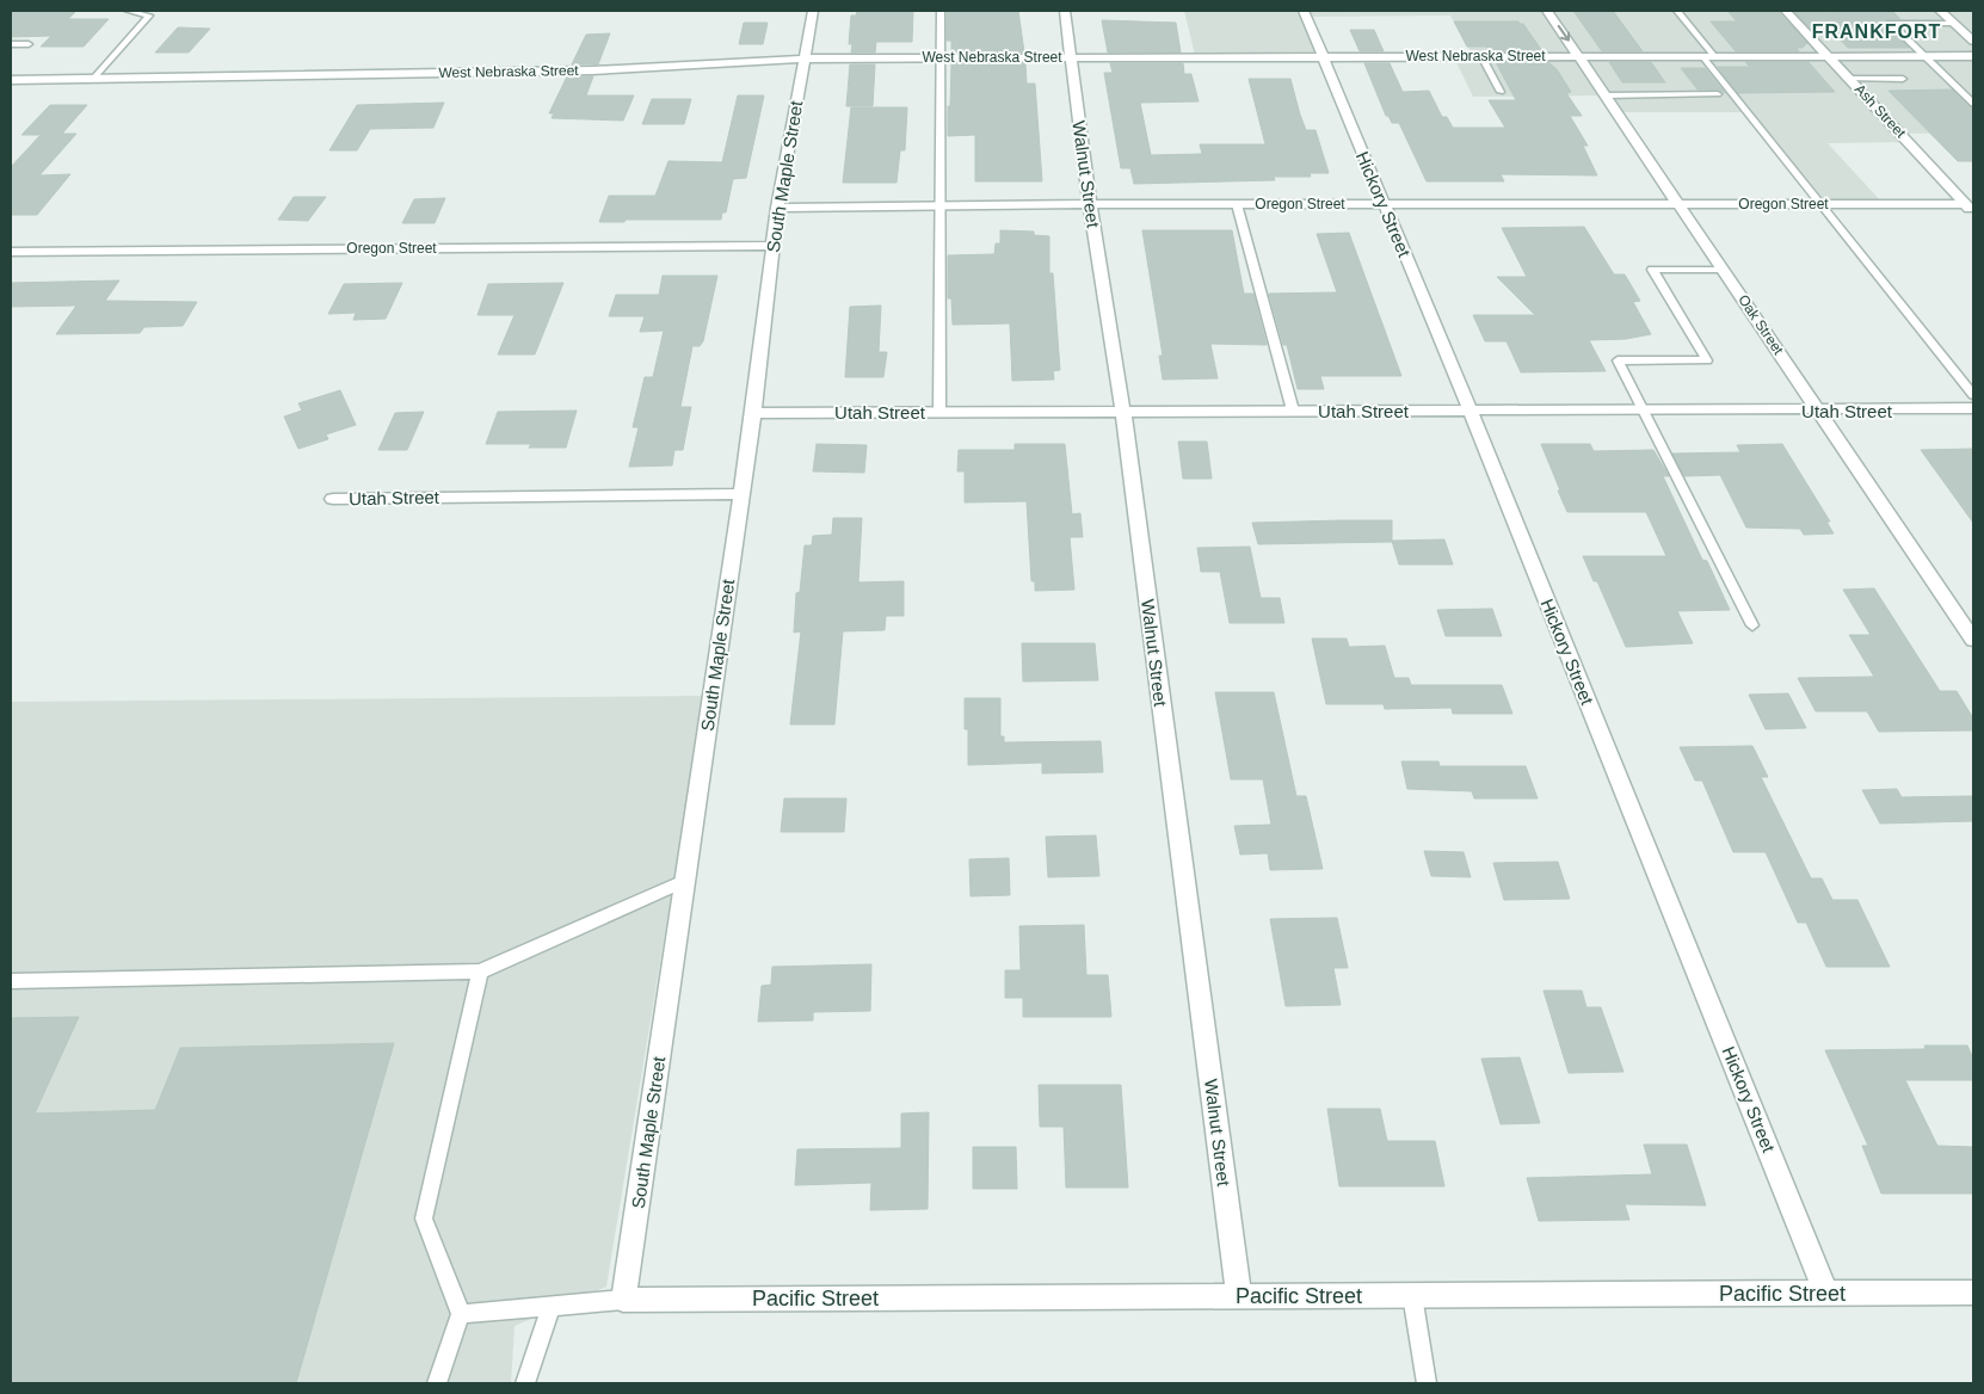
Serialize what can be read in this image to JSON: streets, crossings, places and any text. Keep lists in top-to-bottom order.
{
  "streets": {
    "street": [
      "West Nebraska Street",
      "Ash Street",
      "Walnut Street",
      "South Maple Street",
      "Oregon Street",
      "Hickory Street",
      "Oak Street",
      "Utah Street",
      "Pacific Street"
    ]
  },
  "crossings": [
    ["West Nebraska Street", "Ash Street"],
    ["West Nebraska Street", "Walnut Street"],
    ["West Nebraska Street", "South Maple Street"],
    ["West Nebraska Street", "Hickory Street"],
    ["West Nebraska Street", "Oak Street"],
    ["Ash Street", "Oregon Street"],
    ["Walnut Street", "Oregon Street"],
    ["Walnut Street", "Utah Street"],
    ["Walnut Street", "Pacific Street"],
    ["South Maple Street", "Oregon Street"],
    ["South Maple Street", "Utah Street"],
    ["South Maple Street", "Pacific Street"],
    ["Oregon Street", "Hickory Street"],
    ["Oregon Street", "Oak Street"],
    ["Hickory Street", "Utah Street"],
    ["Hickory Street", "Pacific Street"],
    ["Oak Street", "Utah Street"]
  ],
  "districts": ["FRANKFORT"]
}
